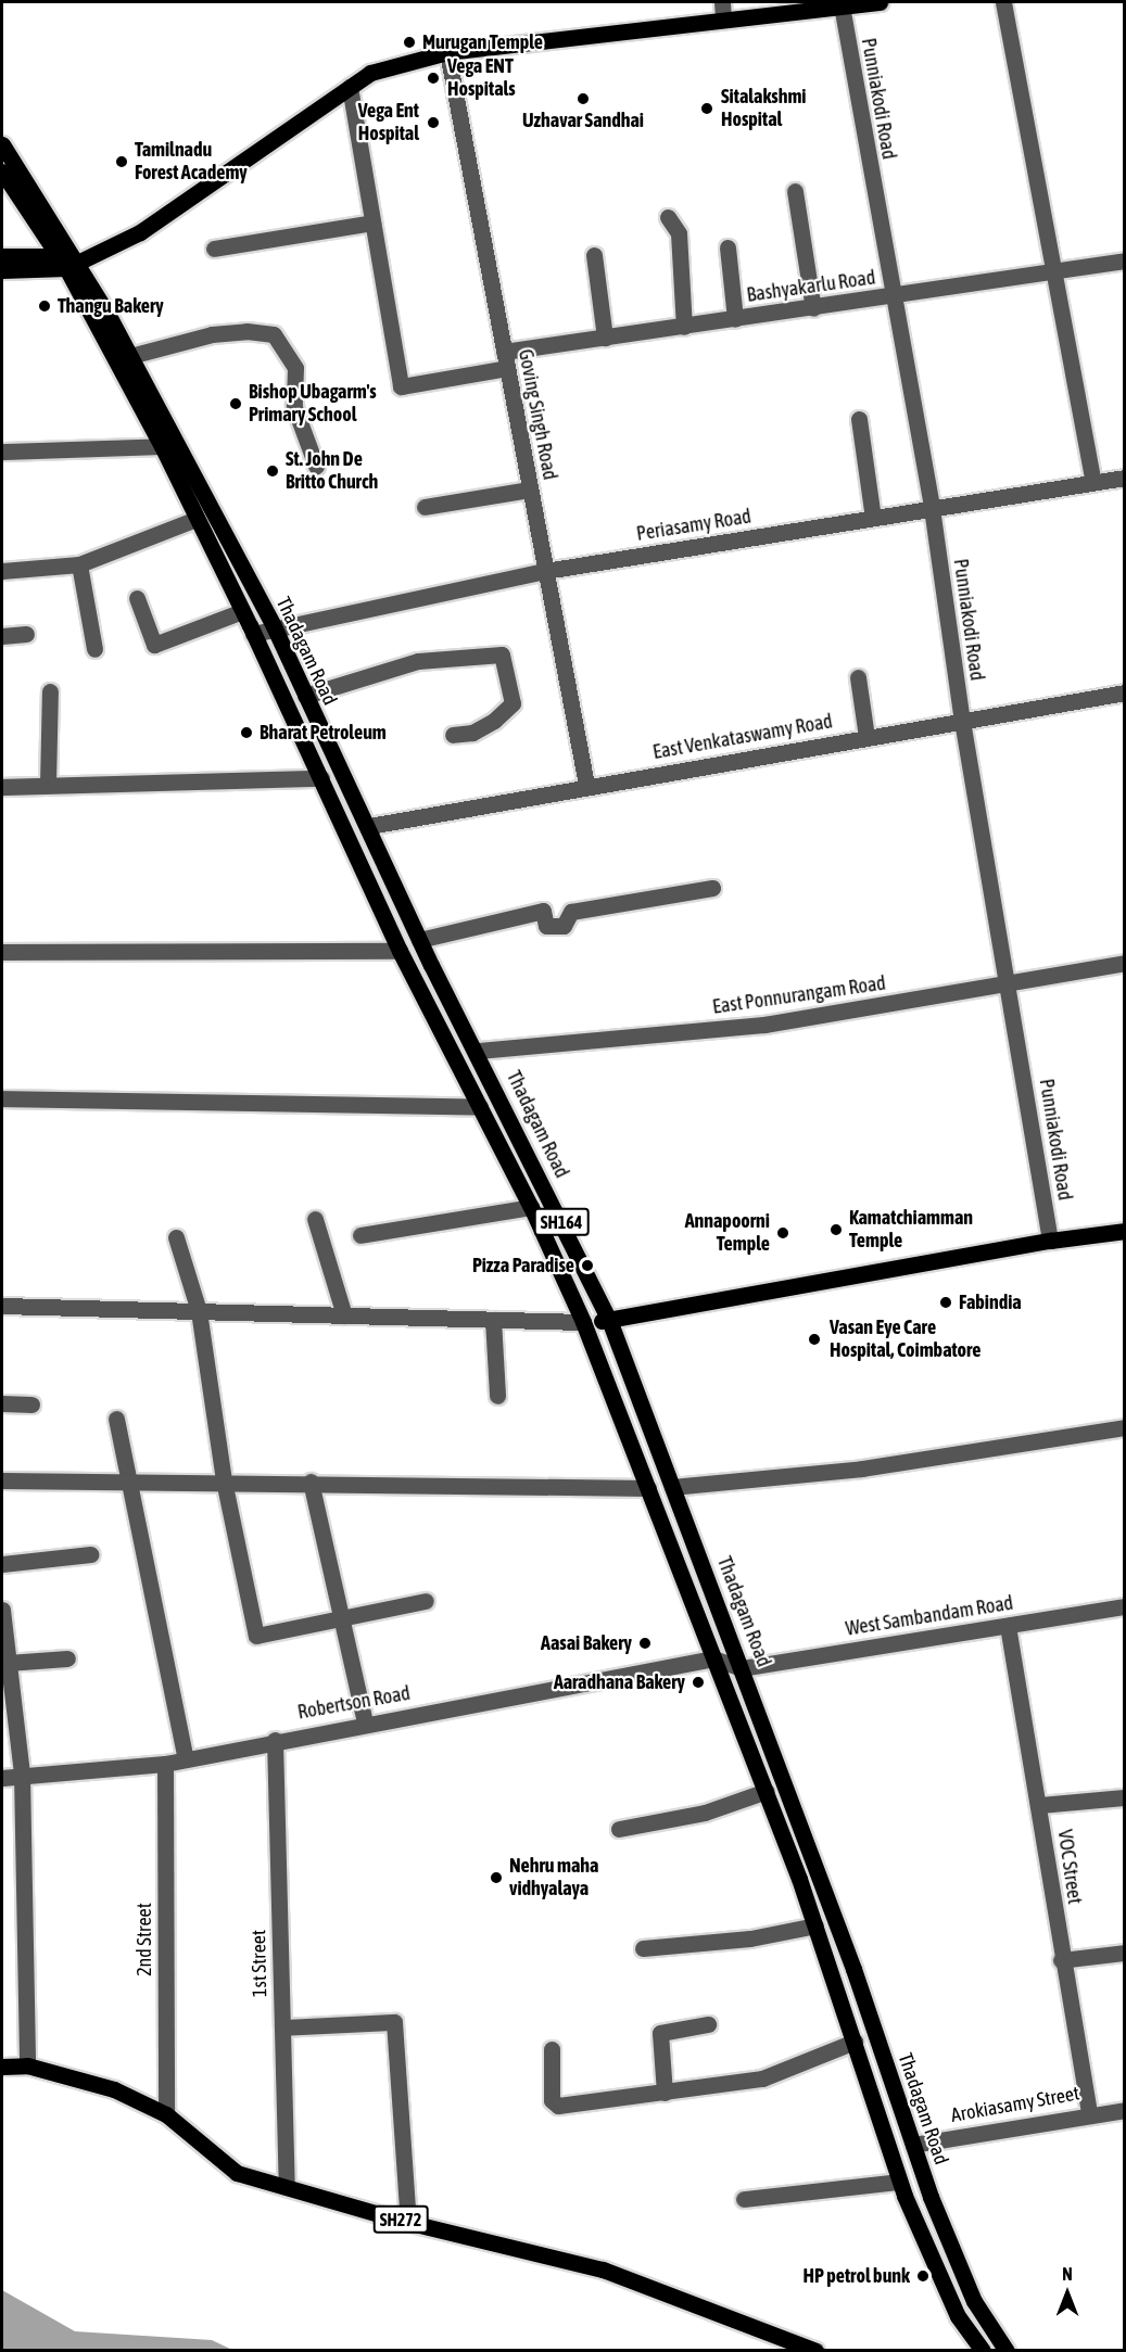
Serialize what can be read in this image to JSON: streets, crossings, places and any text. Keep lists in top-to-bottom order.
{
  "streets": {
    "main road": ["Thadagam Road", "SH164", "SH272"],
    "street": [
      "Punniakodi Road",
      "Bashyakarlu Road",
      "Goving Singh Road",
      "Periasamy Road",
      "East Venkataswamy Road",
      "East Ponnurangam Road",
      "West Sambandam Road",
      "Robertson Road",
      "VOC Street",
      "2nd Street",
      "1st Street",
      "Arokiasamy Street"
    ]
  },
  "crossings": [
    ["Punniakodi Road", "Bashyakarlu Road"],
    ["Punniakodi Road", "Periasamy Road"],
    ["Punniakodi Road", "East Venkataswamy Road"],
    ["Punniakodi Road", "East Ponnurangam Road"],
    ["Bashyakarlu Road", "Goving Singh Road"],
    ["Goving Singh Road", "Periasamy Road"],
    ["Goving Singh Road", "East Venkataswamy Road"],
    ["Periasamy Road", "Thadagam Road"],
    ["Thadagam Road", "East Venkataswamy Road"],
    ["Thadagam Road", "East Ponnurangam Road"],
    ["Thadagam Road", "West Sambandam Road"],
    ["Thadagam Road", "Robertson Road"],
    ["Thadagam Road", "Arokiasamy Street"],
    ["West Sambandam Road", "VOC Street"],
    ["Robertson Road", "2nd Street"],
    ["Robertson Road", "1st Street"],
    ["VOC Street", "Arokiasamy Street"],
    ["2nd Street", "SH272"],
    ["1st Street", "SH272"]
  ],
  "places": [
    "Murugan Temple",
    "Vega ENT Hospitals",
    "Uzhavar Sandhai",
    "Sitalakshmi Hospital",
    "Vega Ent Hospital",
    "Tamilnadu Forest Academy",
    "Thangu Bakery",
    "Bishop Ubagarm's Primary School",
    "St. John De Britto Church",
    "Bharat Petroleum",
    "Kamatchiamman Temple",
    "Annapoorni Temple",
    "Pizza Paradise",
    "Fabindia",
    "Vasan Eye Care Hospital, Coimbatore",
    "Aasai Bakery",
    "Aaradhana Bakery",
    "Nehru maha vidhyalaya",
    "HP petrol bunk"
  ],
  "north": "top"
}
